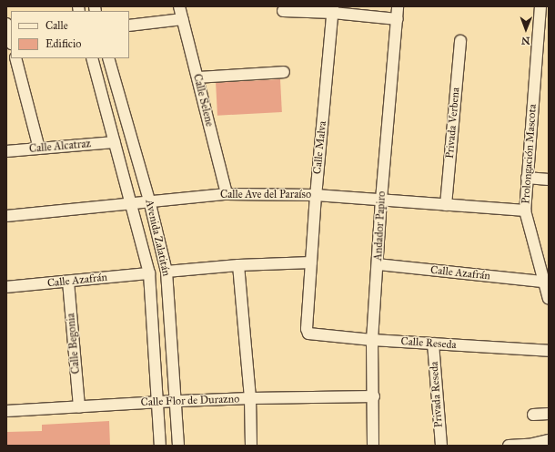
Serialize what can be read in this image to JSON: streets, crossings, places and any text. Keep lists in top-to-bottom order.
{
  "streets": {
    "street": [
      "Calle Selene",
      "Privada Verbena",
      "Calle Alcatraz",
      "Calle Malva",
      "Prolongación Mascota",
      "Calle Ave del Paraíso",
      "Andador Papiro",
      "Avenida Zalatitán",
      "Calle Azafrán",
      "Calle Begonia",
      "Calle Reseda",
      "Privada Reseda",
      "Calle Flor de Durazno"
    ]
  },
  "crossings": [
    ["Calle Selene", "Calle Ave del Paraíso"],
    ["Privada Verbena", "Calle Ave del Paraíso"],
    ["Calle Alcatraz", "Avenida Zalatitán"],
    ["Calle Malva", "Calle Ave del Paraíso"],
    ["Calle Malva", "Calle Reseda"],
    ["Prolongación Mascota", "Calle Ave del Paraíso"],
    ["Prolongación Mascota", "Calle Azafrán"],
    ["Calle Ave del Paraíso", "Andador Papiro"],
    ["Calle Ave del Paraíso", "Avenida Zalatitán"],
    ["Andador Papiro", "Calle Azafrán"],
    ["Andador Papiro", "Calle Reseda"],
    ["Andador Papiro", "Calle Flor de Durazno"],
    ["Avenida Zalatitán", "Calle Azafrán"],
    ["Avenida Zalatitán", "Calle Flor de Durazno"],
    ["Calle Azafrán", "Calle Begonia"],
    ["Calle Begonia", "Calle Flor de Durazno"],
    ["Calle Reseda", "Privada Reseda"]
  ],
  "legend": ["Calle", "Edificio"],
  "north": "bottom"
}
